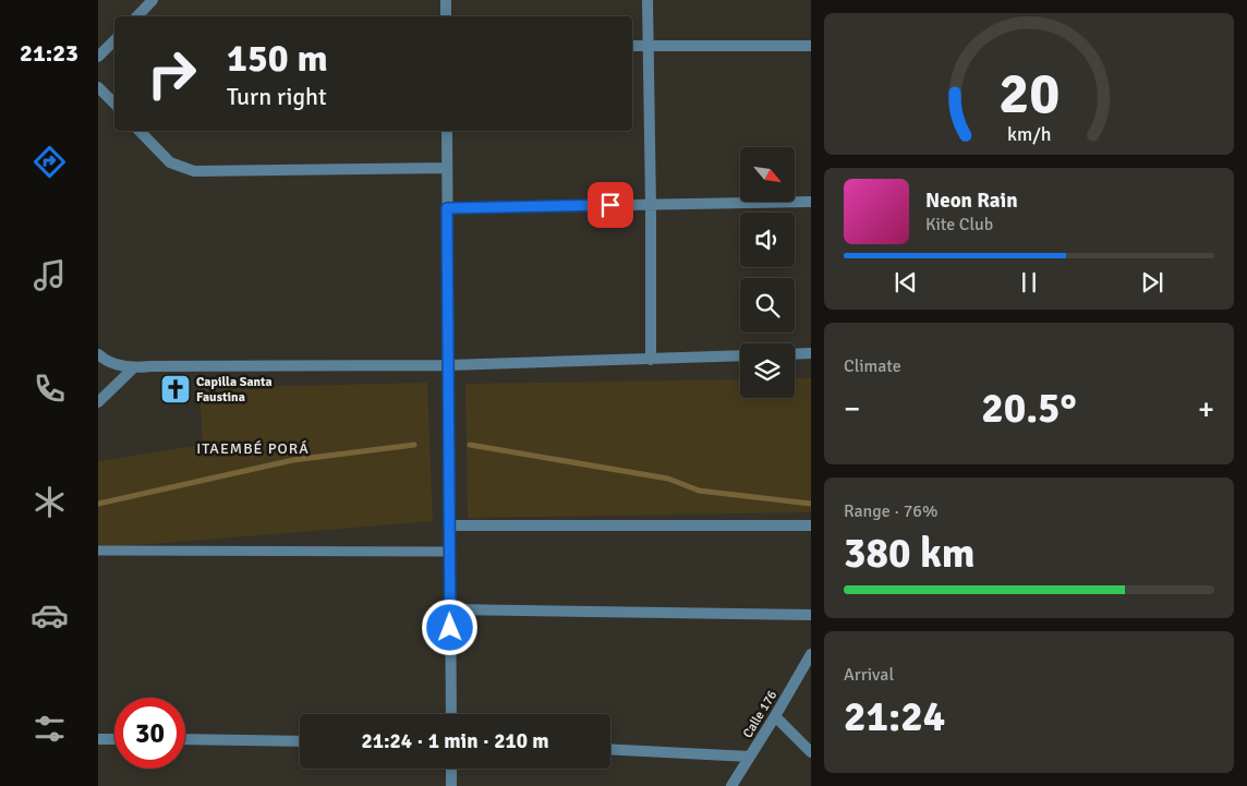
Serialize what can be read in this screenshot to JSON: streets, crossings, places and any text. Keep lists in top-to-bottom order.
{
  "streets": {
    "street": ["Calle 176"]
  },
  "districts": ["ITAEMBÉ PORÁ"],
  "places": {
    "church": ["Capilla Santa Faustina"]
  },
  "north": "bottom right",
  "page": {
    "tabs": "21:23",
    "turn": ["150 m", "Turn right"],
    "song": ["Neon Rain", "Kite Club"],
    "tile": [
      "Climate",
      ["Range · 76%", "380 km"],
      ["Arrival", "21:24"]
    ],
    "heat": ["−", "20.5°", "+"],
    "limit": "30",
    "trip": "21:24 · 1 min · 210 m",
    "gauge": ["20", "km/h"]
  }
}
